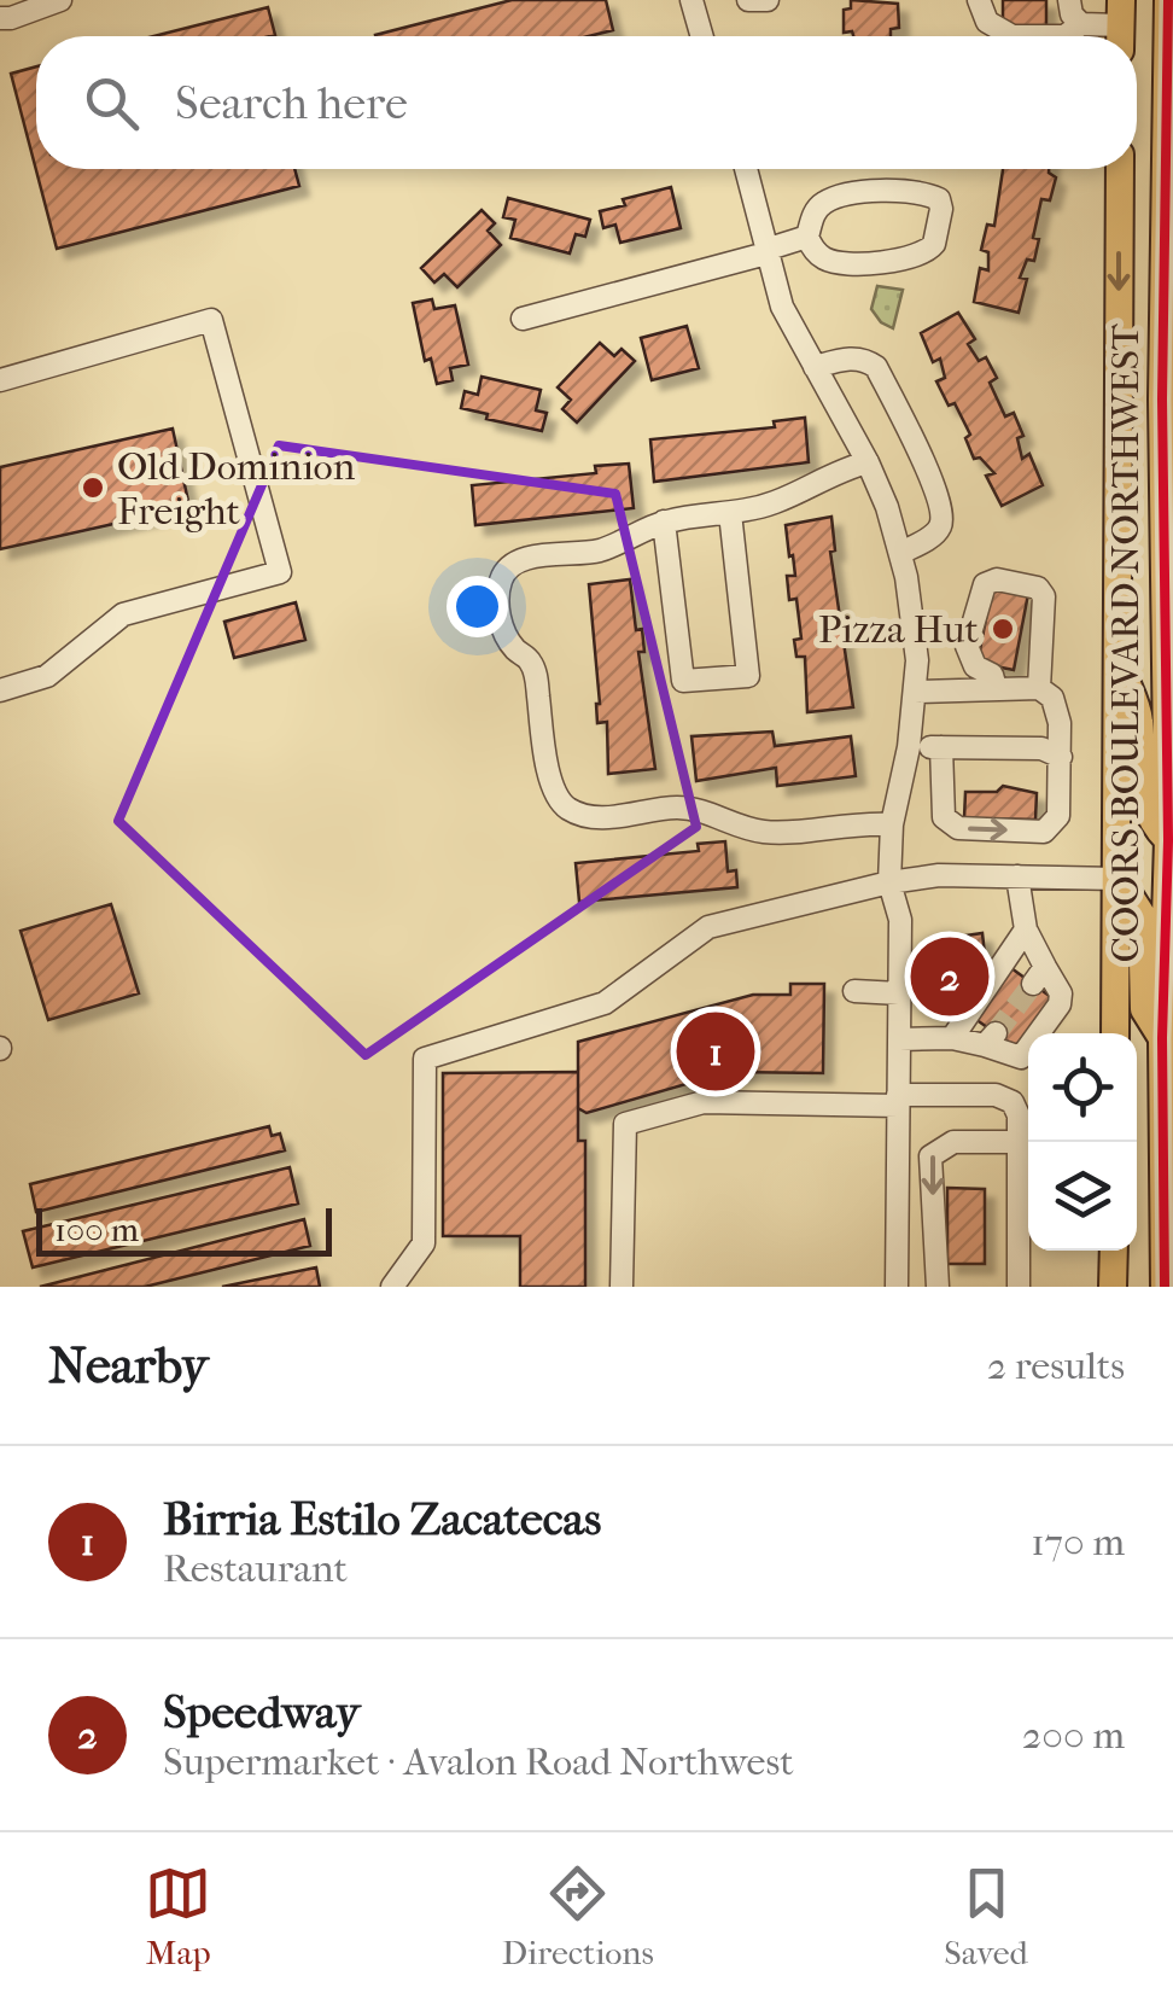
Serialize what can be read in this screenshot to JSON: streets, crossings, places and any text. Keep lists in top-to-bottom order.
{
  "streets": {
    "main road": ["COORS BOULEVARD NORTHWEST"]
  },
  "places": ["Old Dominion Freight", "Pizza Hut"],
  "scale_bar": "100 m",
  "page": {
    "search": "Search here",
    "pins": ["2", "1"],
    "scale": "100 m",
    "heading": ["Nearby", "2 results"],
    "list": [
      {
        "mark": "1",
        "name": "Birria Estilo Zacatecas",
        "note": "Restaurant",
        "value": "170 m"
      },
      {
        "mark": "2",
        "name": "Speedway",
        "note": "Supermarket · Avalon Road Northwest",
        "value": "200 m"
      }
    ],
    "nav": ["Map", "Directions", "Saved"]
  }
}
